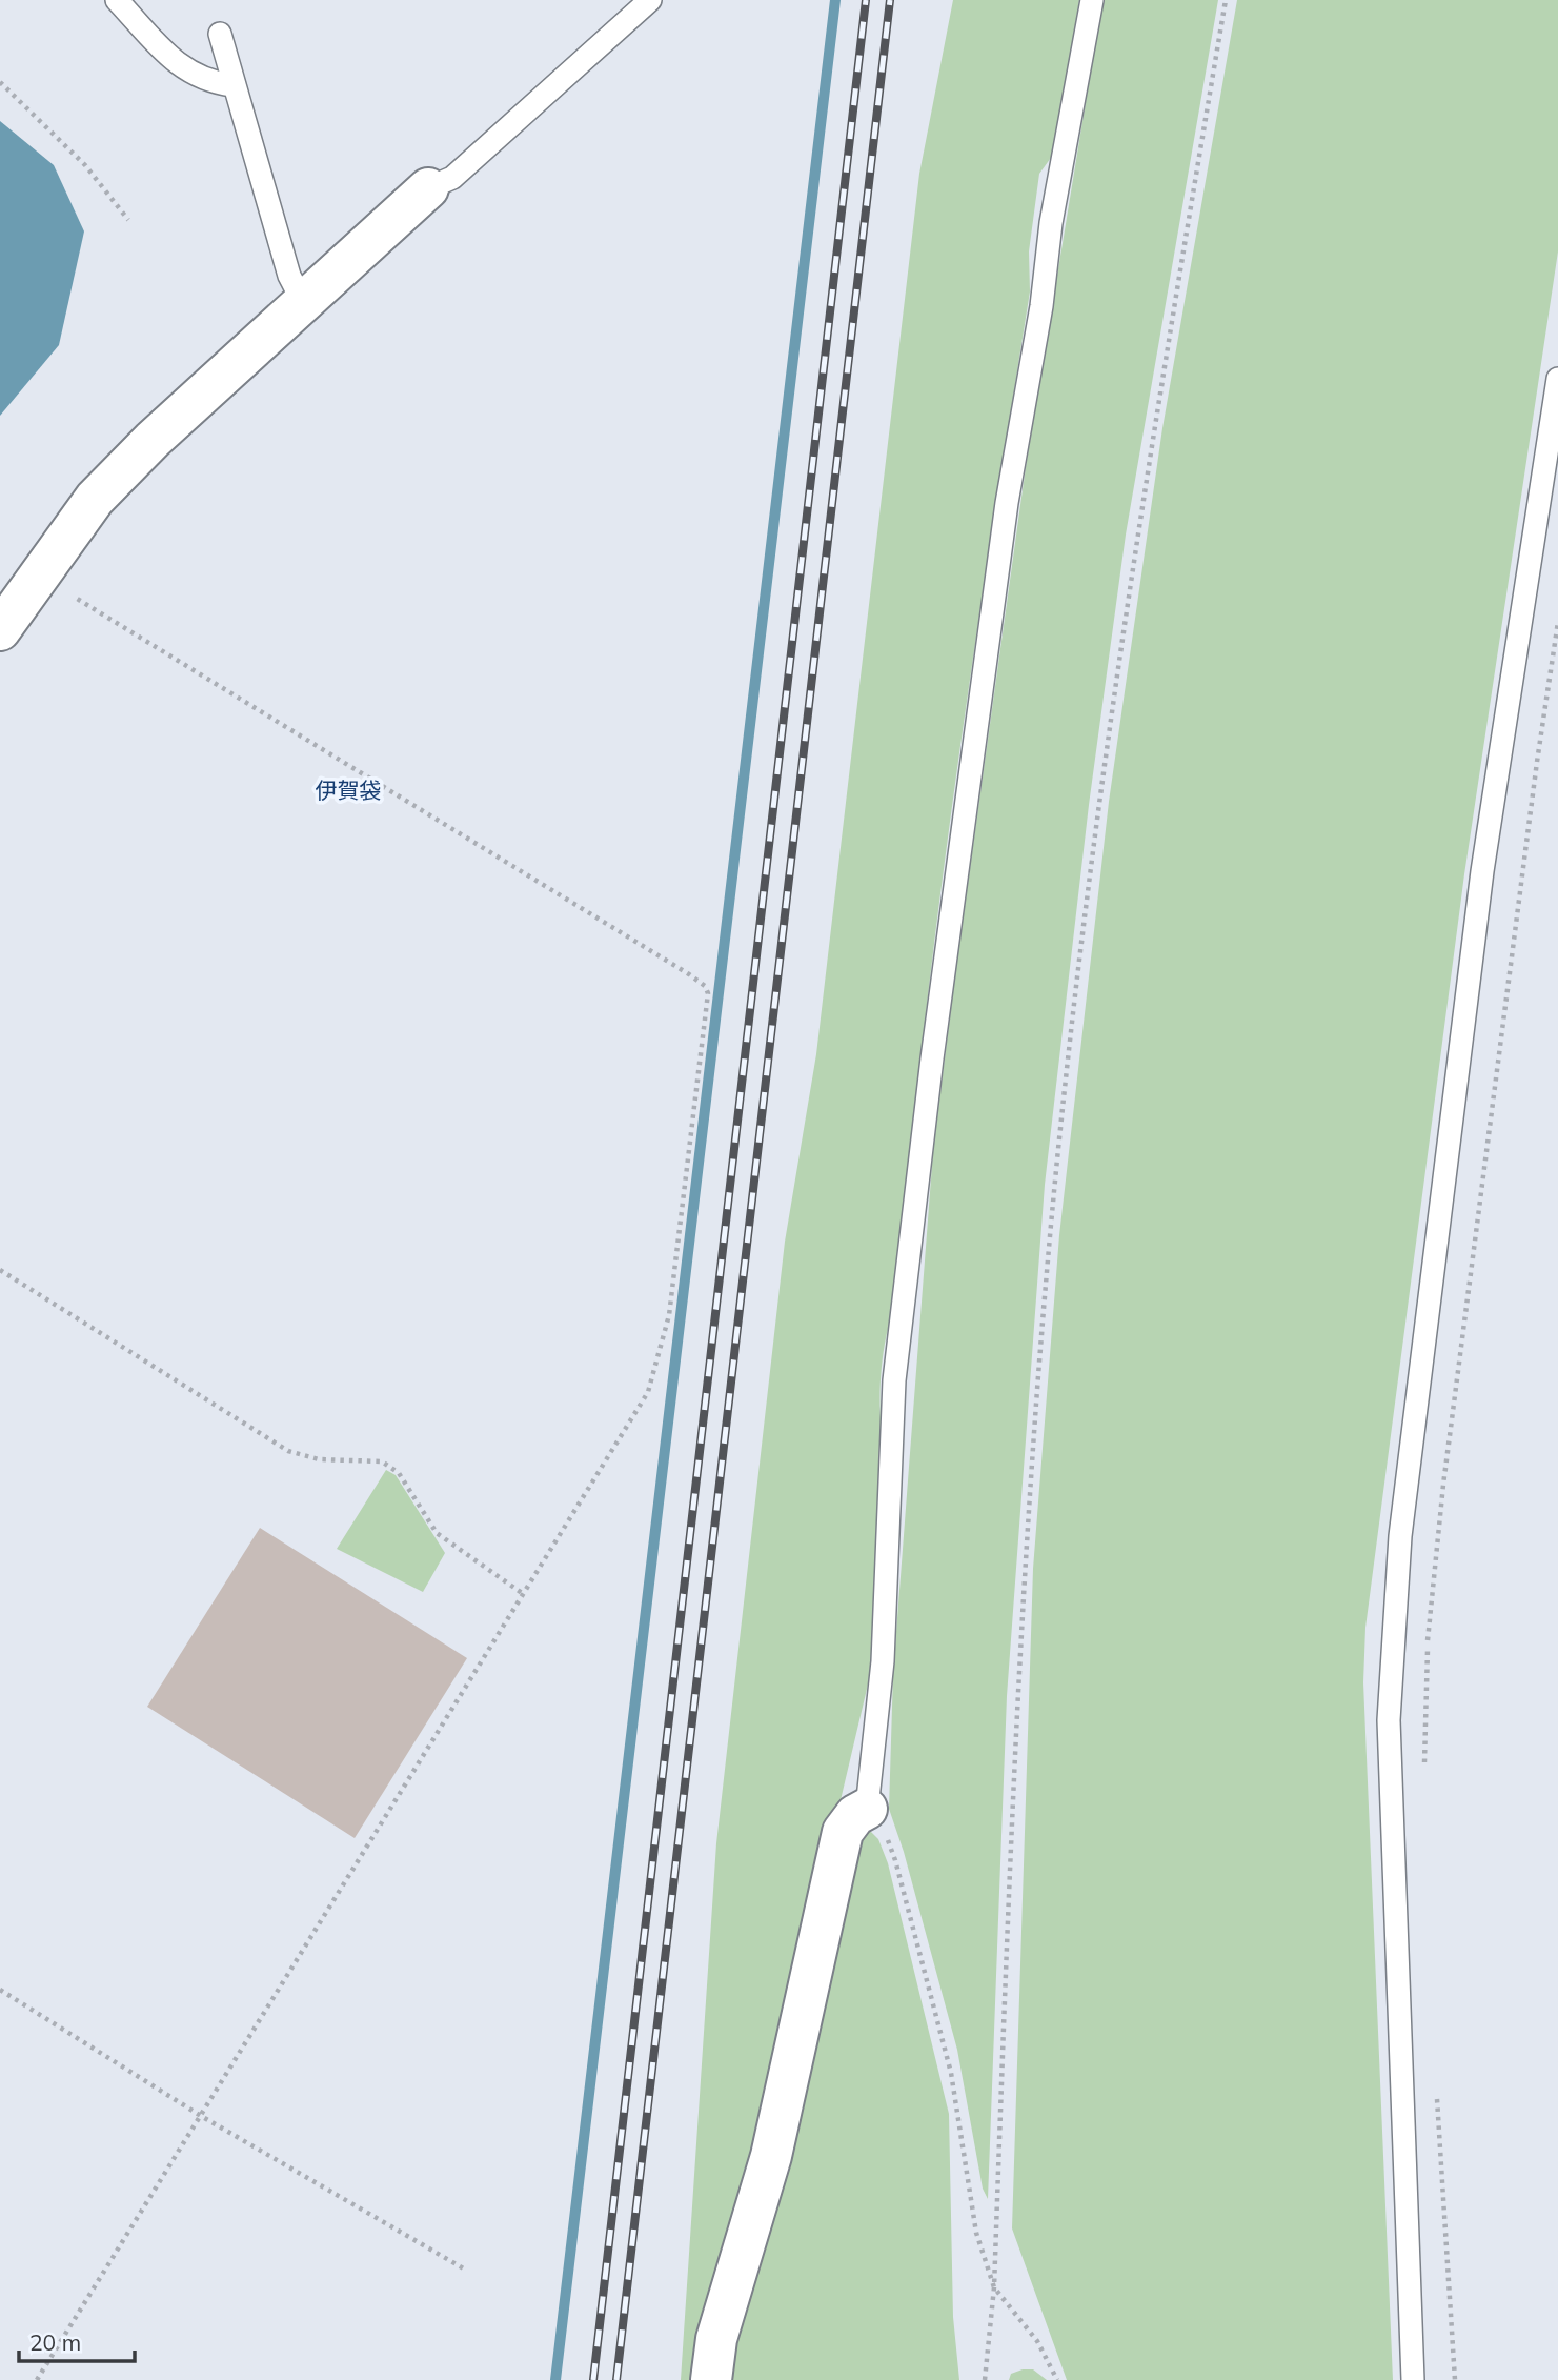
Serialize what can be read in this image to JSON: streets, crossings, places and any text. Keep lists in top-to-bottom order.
{
  "districts": ["伊賀袋"],
  "scale_bar": "20 m"
}
